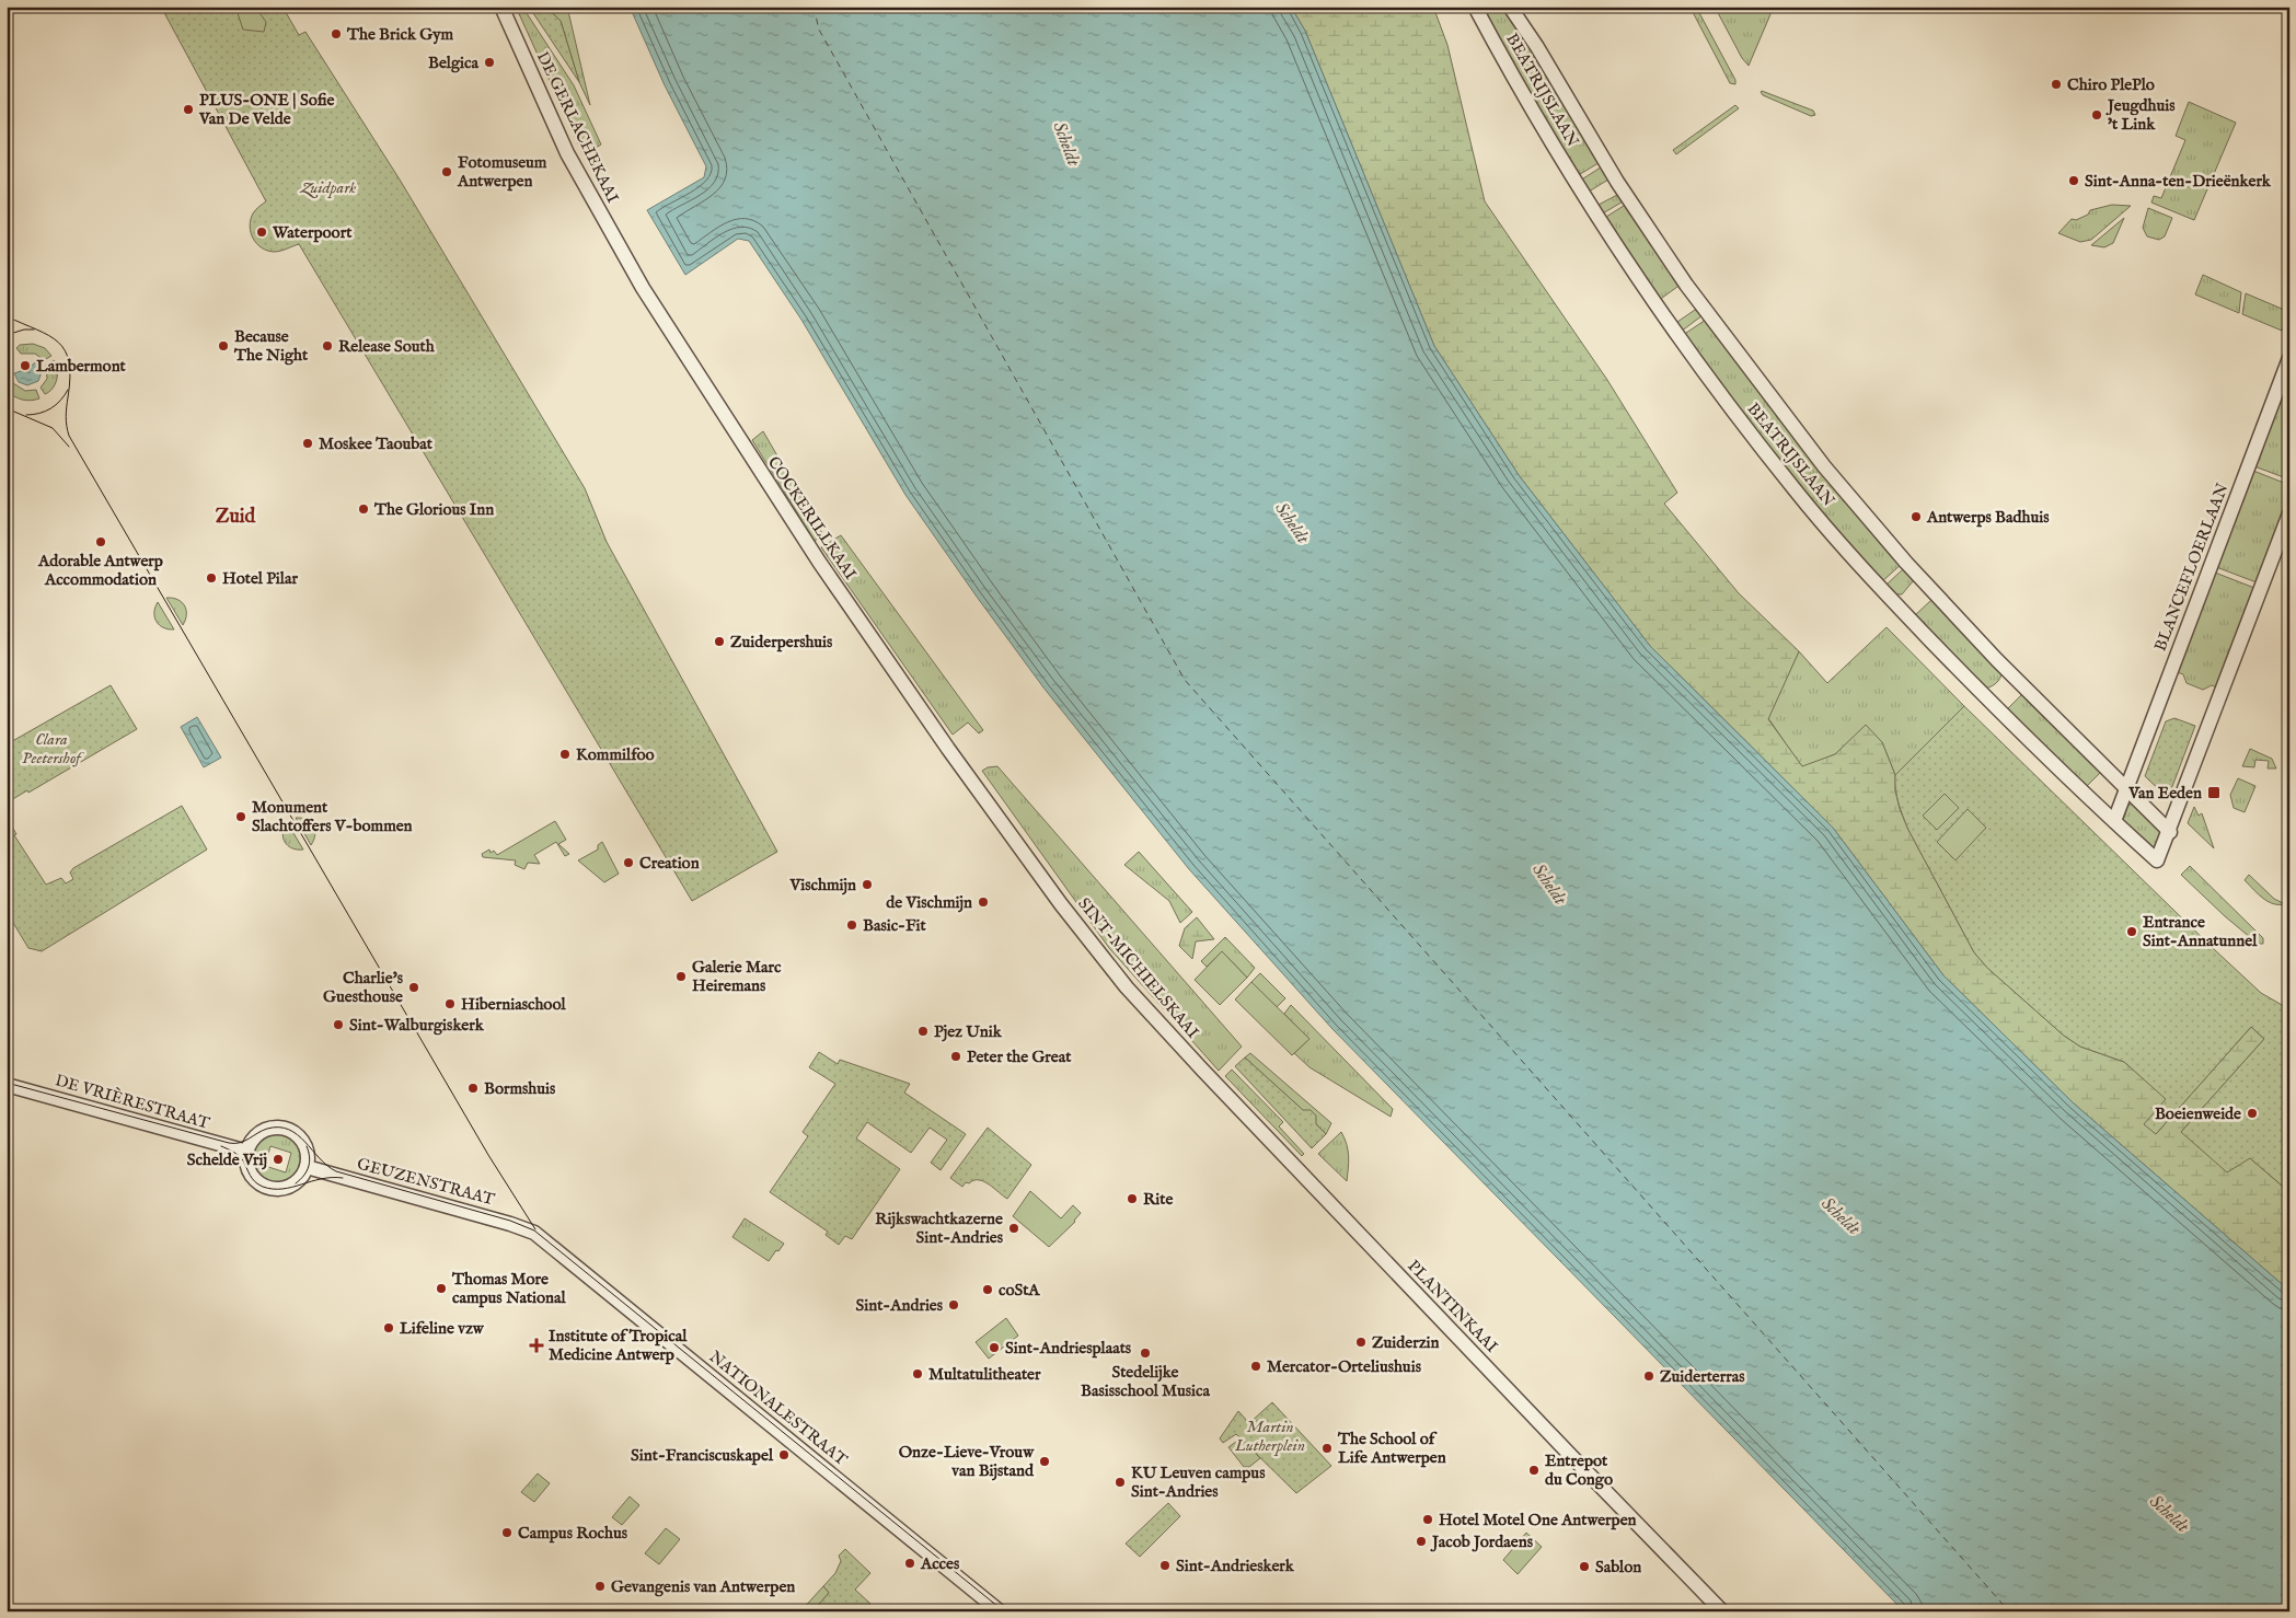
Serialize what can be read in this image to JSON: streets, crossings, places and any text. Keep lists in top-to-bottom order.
{
  "streets": {
    "street": [
      "BEATRIJSLAAN",
      "DE GERLACHEKAAI",
      "COCKERILLKAAI",
      "BLANCEFLOERLAAN",
      "SINT-MICHIELSKAAI",
      "DE VRIÈRESTRAAT",
      "GEUZENSTRAAT",
      "PLANTINKAAI",
      "NATIONALESTRAAT"
    ]
  },
  "crossings": [
    ["BEATRIJSLAAN", "BLANCEFLOERLAAN"],
    ["DE GERLACHEKAAI", "COCKERILLKAAI"],
    ["COCKERILLKAAI", "SINT-MICHIELSKAAI"],
    ["SINT-MICHIELSKAAI", "PLANTINKAAI"],
    ["DE VRIÈRESTRAAT", "GEUZENSTRAAT"],
    ["GEUZENSTRAAT", "NATIONALESTRAAT"]
  ],
  "districts": ["Zuid"],
  "water": ["Scheldt"],
  "parks": ["Zuidpark", "Clara Peetershof", "Martin Lutherplein"],
  "places": {
    "other": [
      "The Brick Gym",
      "Belgica",
      "Chiro PlePlo",
      "PLUS-ONE | Sofie Van De Velde",
      "Jeugdhuis 't Link",
      "Fotomuseum Antwerpen",
      "Sint-Anna-ten-Drieënkerk",
      "Waterpoort",
      "Because The Night",
      "Release South",
      "Lambermont",
      "Moskee Taoubat",
      "The Glorious Inn",
      "Antwerps Badhuis",
      "Adorable Antwerp Accommodation",
      "Hotel Pilar",
      "Zuiderpershuis",
      "Kommilfoo",
      "Monument Slachtoffers V-bommen",
      "Creation",
      "Vischmijn",
      "de Vischmijn",
      "Basic-Fit",
      "Entrance Sint-Annatunnel",
      "Galerie Marc Heiremans",
      "Charlie's Guesthouse",
      "Hiberniaschool",
      "Sint-Walburgiskerk",
      "Pjez Unik",
      "Peter the Great",
      "Bormshuis",
      "Boeienweide",
      "Schelde Vrij",
      "Rite",
      "Rijkswachtkazerne Sint-Andries",
      "Thomas More campus National",
      "coStA",
      "Sint-Andries",
      "Lifeline vzw",
      "Zuiderzin",
      "Sint-Andriesplaats",
      "Stedelijke Basisschool Musica",
      "Mercator-Orteliushuis",
      "Multatulitheater",
      "Zuiderterras",
      "The School of Life Antwerpen",
      "Sint-Franciscuskapel",
      "Onze-Lieve-Vrouw van Bijstand",
      "Entrepot du Congo",
      "KU Leuven campus Sint-Andries",
      "Hotel Motel One Antwerpen",
      "Campus Rochus",
      "Jacob Jordaens",
      "Acces",
      "Sint-Andrieskerk",
      "Sablon",
      "Gevangenis van Antwerpen"
    ],
    "transit": ["Van Eeden"],
    "health": ["Institute of Tropical Medicine Antwerp"]
  }
}
